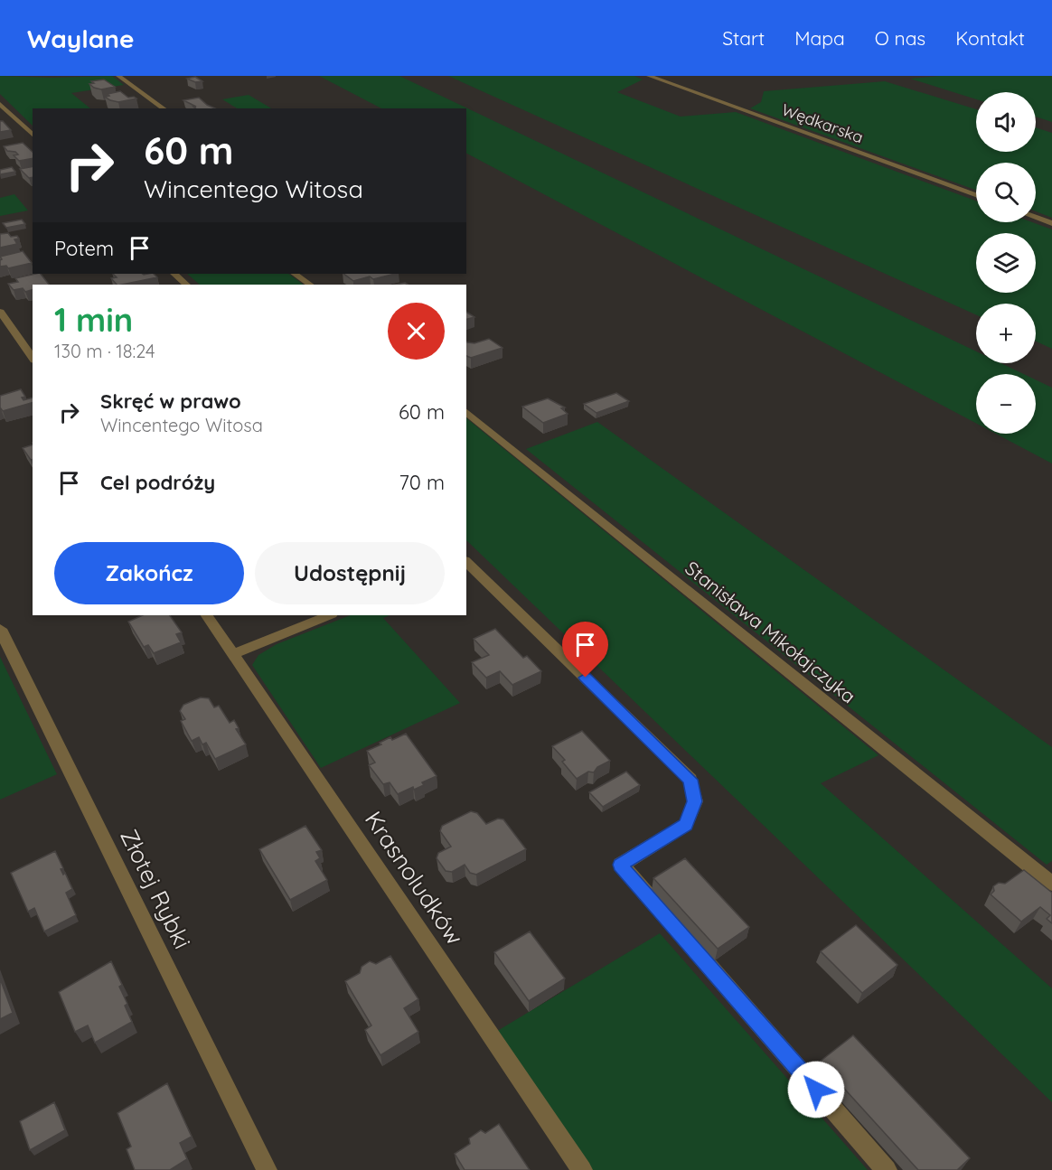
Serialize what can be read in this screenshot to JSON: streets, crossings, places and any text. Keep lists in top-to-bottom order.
{
  "streets": {
    "street": [
      "Wędkarska",
      "Stanisława Mikołajczyka",
      "Krasnoludków",
      "Złotej Rybki"
    ]
  },
  "page": {
    "header": "Waylane",
    "nav": [
      "Start",
      "Mapa",
      "O nas",
      "Kontakt"
    ],
    "map_buttons": ["+", "−"],
    "turn": ["60 m", "Wincentego Witosa"],
    "then": "Potem",
    "heading": ["1 min", "130 m · 18:24"],
    "list": [
      {
        "name": "Skręć w prawo",
        "note": "Wincentego Witosa",
        "value": "60 m"
      },
      {
        "name": "Cel podróży",
        "value": "70 m"
      }
    ],
    "buttons": ["Zakończ", "Udostępnij"]
  }
}
